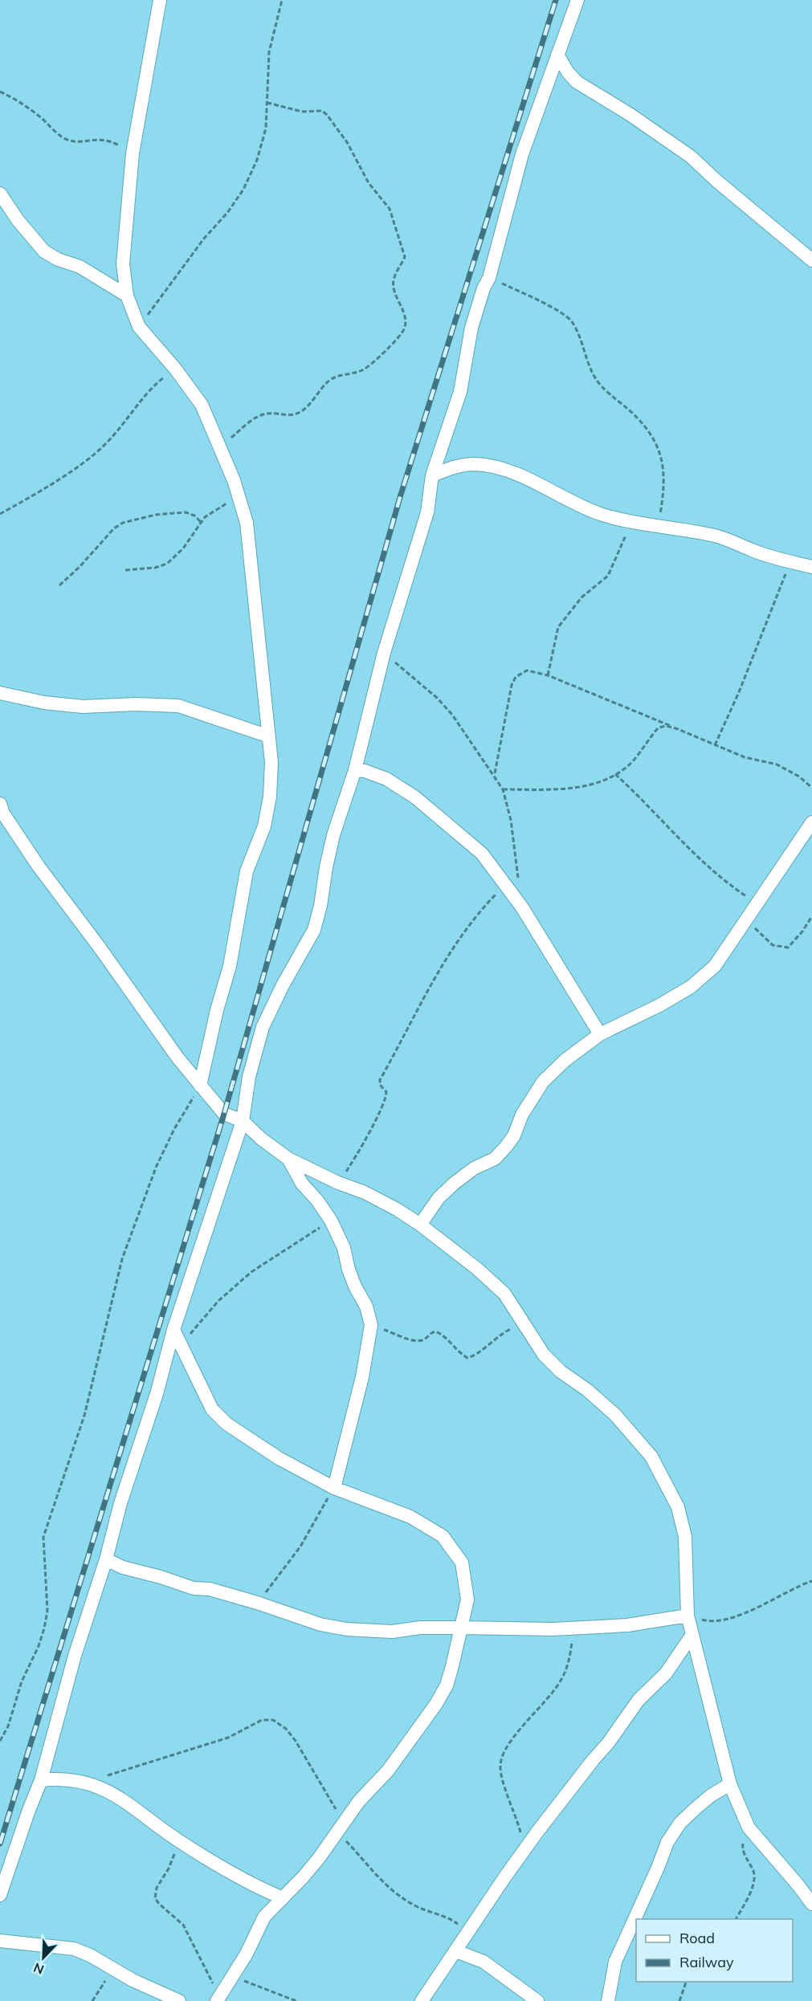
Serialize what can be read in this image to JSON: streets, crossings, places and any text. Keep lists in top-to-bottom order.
{
  "legend": ["Road", "Railway"],
  "north": "bottom left"
}
